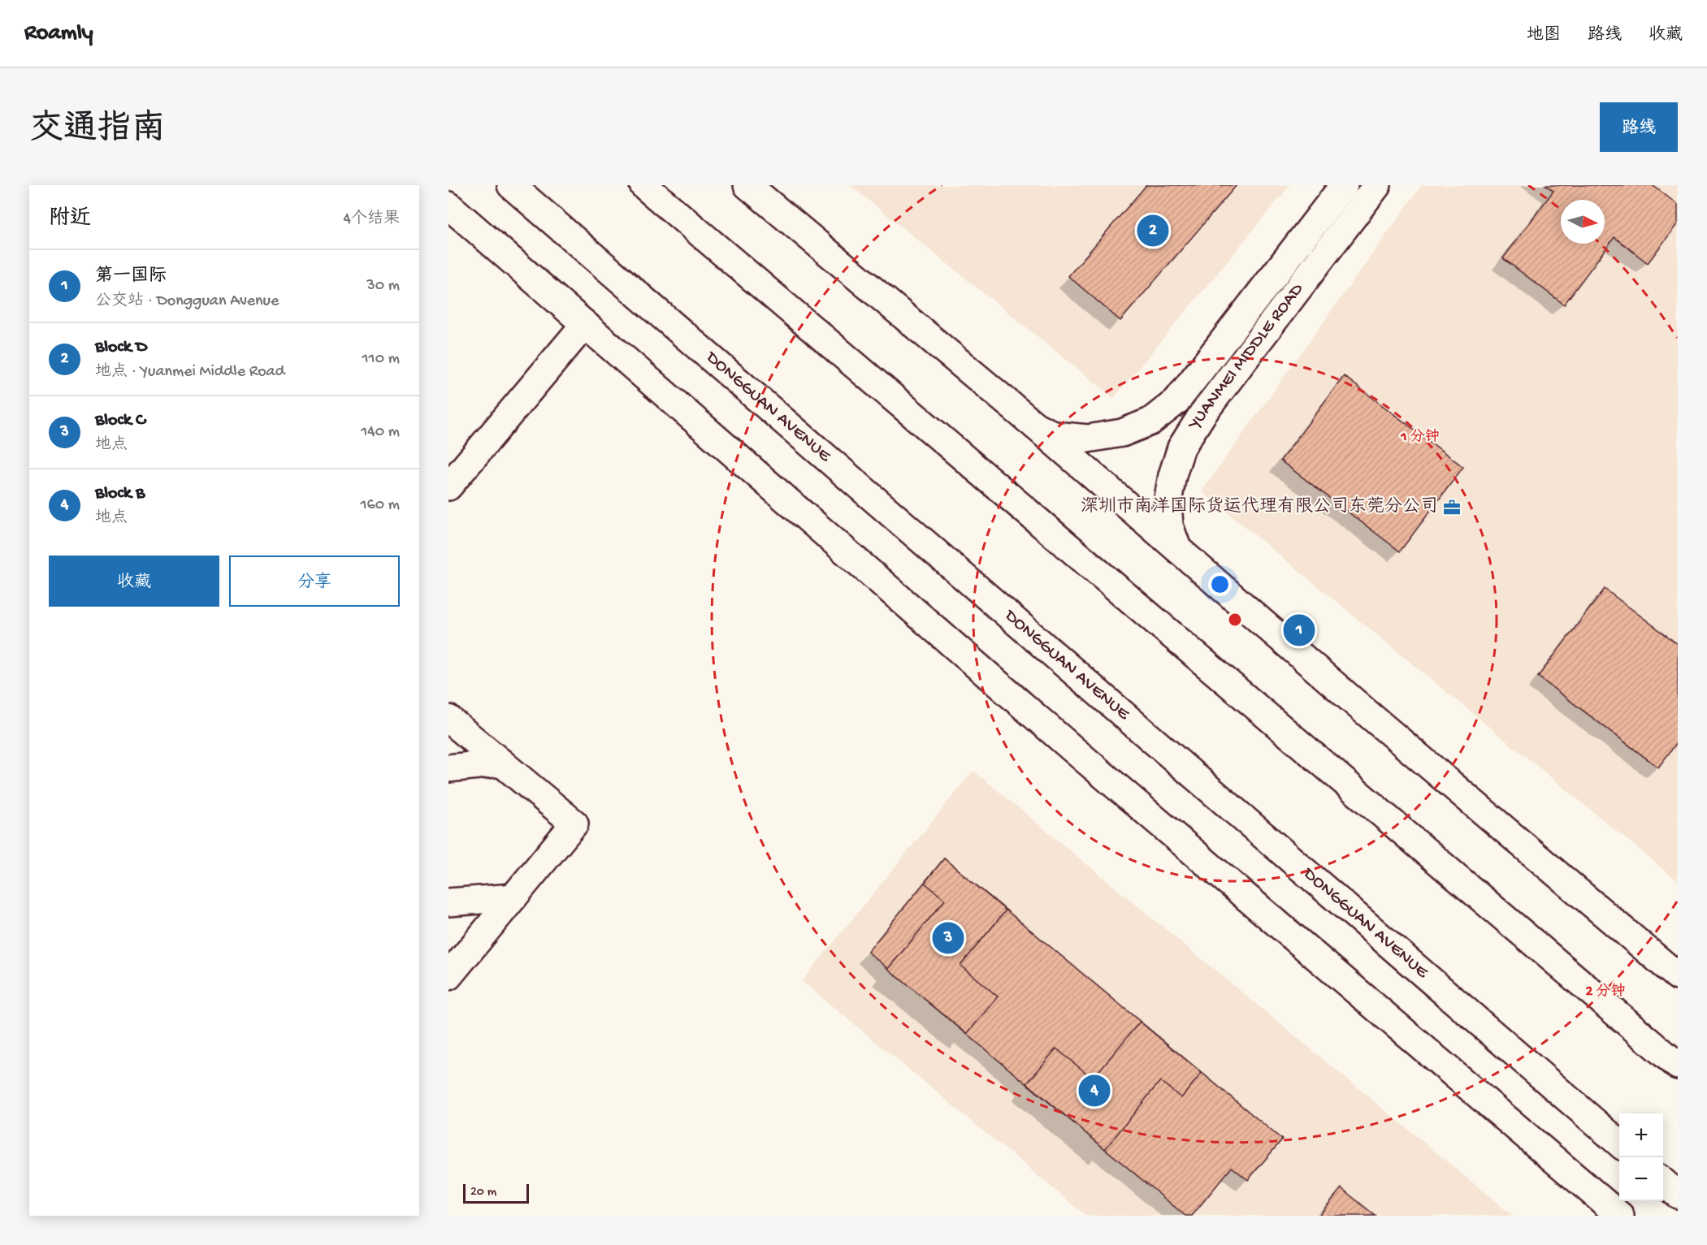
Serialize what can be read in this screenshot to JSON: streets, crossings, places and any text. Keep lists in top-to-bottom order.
{
  "streets": {
    "main road": ["YUANMEI MIDDLE ROAD", "DONGGUAN AVENUE"]
  },
  "places": {
    "office": ["深圳市南洋国际货运代理有限公司东莞分公司"]
  },
  "scale_bar": "20 m",
  "north": "right",
  "page": {
    "header": "Roamly",
    "nav": ["地图", "路线", "收藏"],
    "title": "交通指南",
    "buttons": [
      "路线",
      ["收藏", "分享"]
    ],
    "heading": ["附近", "4个结果"],
    "pins": [
      "2",
      "1",
      "3",
      "4"
    ],
    "list": [
      {
        "mark": "1",
        "name": "第一国际",
        "note": "公交站 · Dongguan Avenue",
        "value": "30 m"
      },
      {
        "mark": "2",
        "name": "Block D",
        "note": "地点 · Yuanmei Middle Road",
        "value": "110 m"
      },
      {
        "mark": "3",
        "name": "Block C",
        "note": "地点",
        "value": "140 m"
      },
      {
        "mark": "4",
        "name": "Block B",
        "note": "地点",
        "value": "160 m"
      }
    ],
    "map_buttons": ["+", "−"],
    "scale": "20 m"
  },
  "rings": ["1 分钟", "2 分钟"]
}
